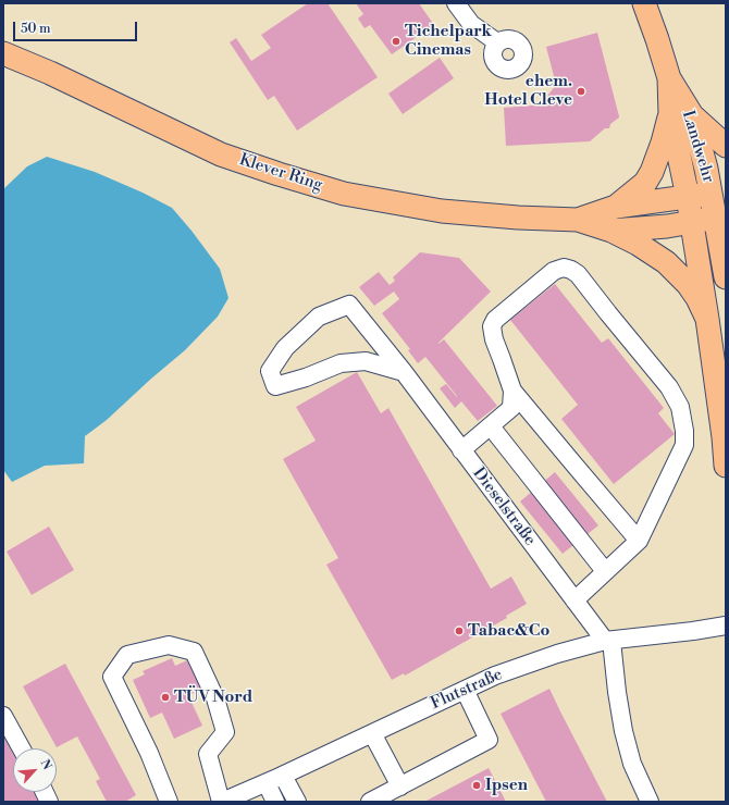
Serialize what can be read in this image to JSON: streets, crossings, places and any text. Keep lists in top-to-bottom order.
{
  "streets": {
    "main road": ["Landwehr", "Klever Ring"],
    "street": ["Dieselstraße", "Flutstraße"]
  },
  "crossings": [
    ["Landwehr", "Klever Ring"],
    ["Dieselstraße", "Flutstraße"]
  ],
  "places": [
    "Tichelpark Cinemas",
    "ehem. Hotel Cleve",
    "Tabac&Co",
    "TÜV Nord",
    "Ipsen"
  ],
  "scale_bar": "50 m",
  "north": "top right"
}
